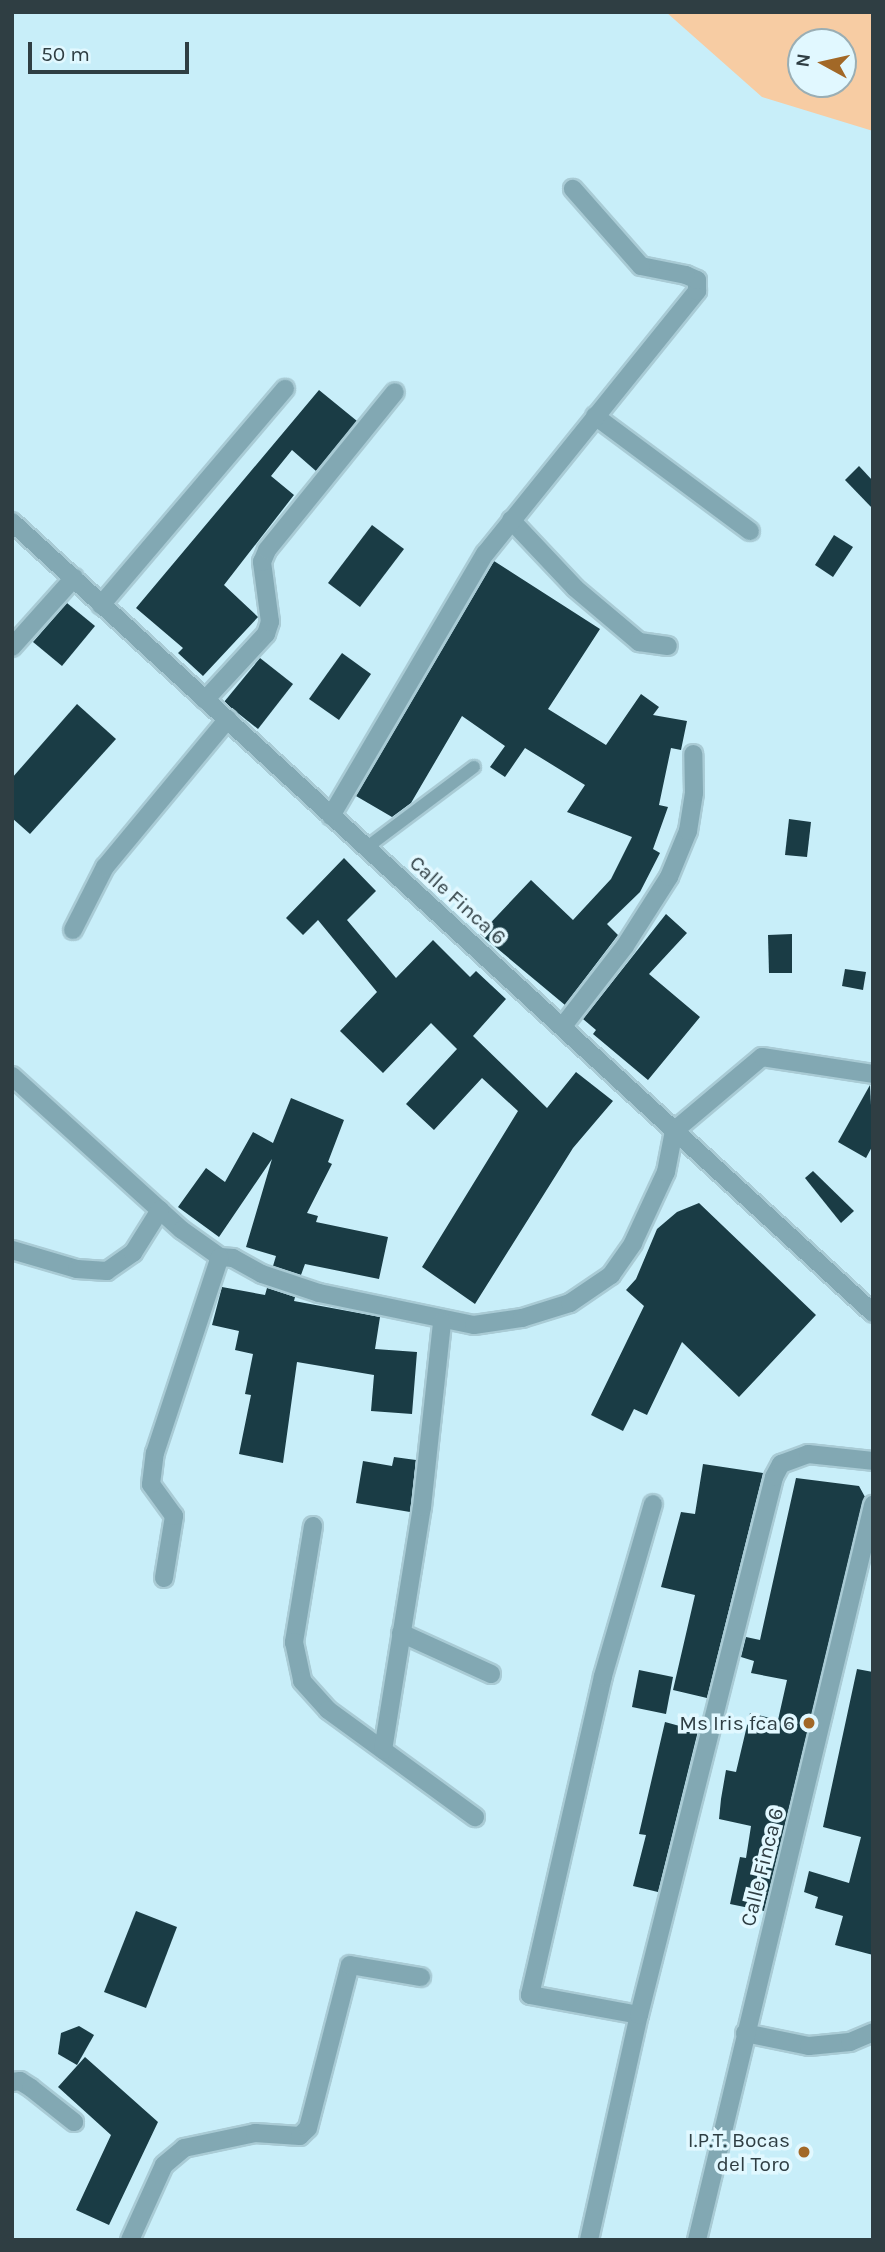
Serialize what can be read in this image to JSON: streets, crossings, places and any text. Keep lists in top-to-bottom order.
{
  "streets": {
    "street": ["Calle Finca 6"]
  },
  "places": ["Ms Iris fca 6", "I.P.T. Bocas del Toro"],
  "scale_bar": "50 m",
  "north": "left"
}
